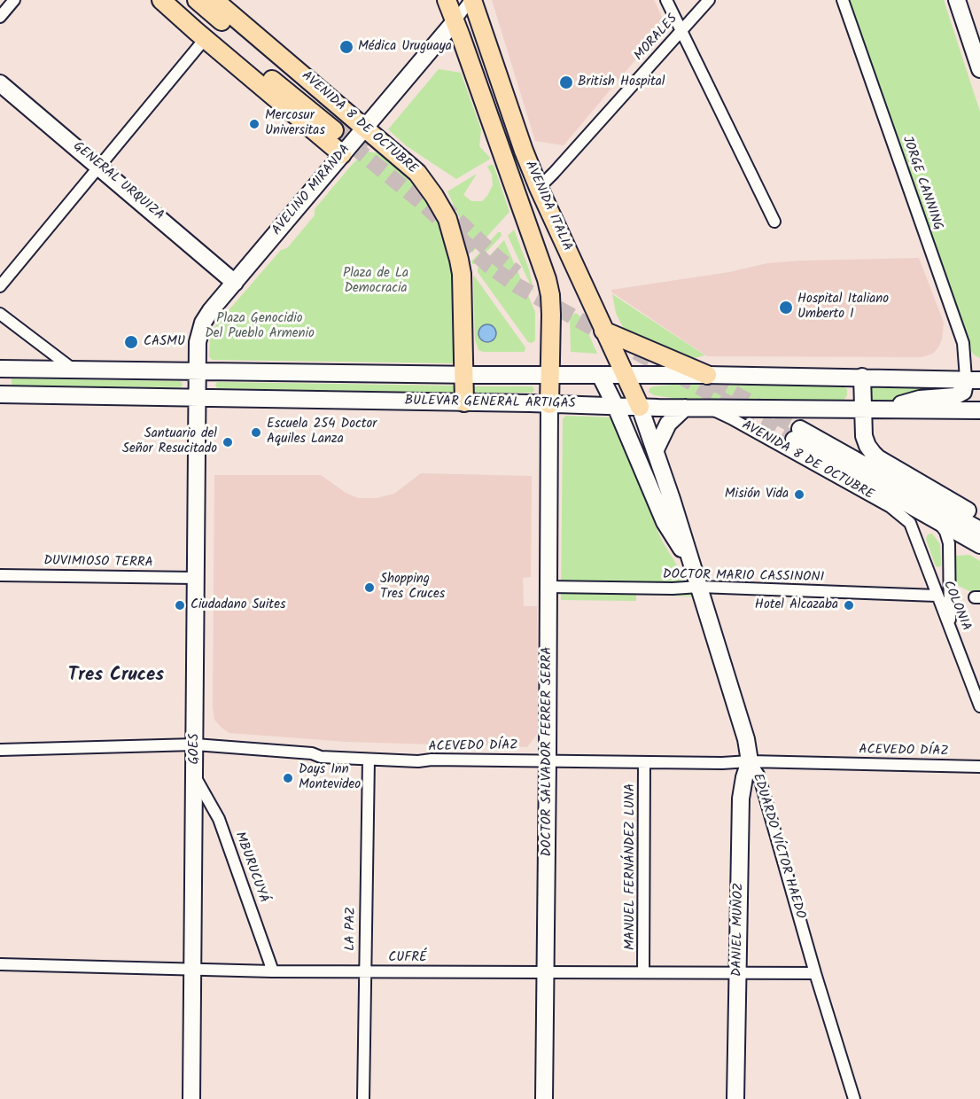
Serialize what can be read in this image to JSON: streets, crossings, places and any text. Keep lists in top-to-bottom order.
{
  "streets": {
    "main road": ["AVENIDA 8 DE OCTUBRE", "AVENIDA ITALIA"],
    "street": [
      "MORALES",
      "GENERAL URQUIZA",
      "JORGE CANNING",
      "AVELINO MIRANDA",
      "BULEVAR GENERAL ARTIGAS",
      "DUVIMIOSO TERRA",
      "DOCTOR MARIO CASSINONI",
      "COLONIA",
      "ACEVEDO DÍAZ",
      "GOES",
      "DOCTOR SALVADOR FERRER SERRA",
      "EDUARDO VÍCTOR HAEDO",
      "MANUEL FERNÁNDEZ LUNA",
      "MBURUCUYÁ",
      "LA PAZ",
      "DANIEL MUÑOZ",
      "CUFRÉ"
    ]
  },
  "crossings": [
    ["MORALES", "AVENIDA ITALIA"],
    ["AVENIDA 8 DE OCTUBRE", "AVELINO MIRANDA"],
    ["AVENIDA 8 DE OCTUBRE", "BULEVAR GENERAL ARTIGAS"],
    ["AVENIDA 8 DE OCTUBRE", "COLONIA"],
    ["GENERAL URQUIZA", "AVELINO MIRANDA"],
    ["JORGE CANNING", "BULEVAR GENERAL ARTIGAS"],
    ["AVELINO MIRANDA", "AVENIDA ITALIA"],
    ["AVELINO MIRANDA", "BULEVAR GENERAL ARTIGAS"],
    ["AVELINO MIRANDA", "GOES"],
    ["AVENIDA ITALIA", "BULEVAR GENERAL ARTIGAS"],
    ["AVENIDA ITALIA", "DOCTOR SALVADOR FERRER SERRA"],
    ["AVENIDA ITALIA", "EDUARDO VÍCTOR HAEDO"],
    ["BULEVAR GENERAL ARTIGAS", "GOES"],
    ["BULEVAR GENERAL ARTIGAS", "DOCTOR SALVADOR FERRER SERRA"],
    ["BULEVAR GENERAL ARTIGAS", "EDUARDO VÍCTOR HAEDO"],
    ["DUVIMIOSO TERRA", "GOES"],
    ["DOCTOR MARIO CASSINONI", "COLONIA"],
    ["DOCTOR MARIO CASSINONI", "DOCTOR SALVADOR FERRER SERRA"],
    ["DOCTOR MARIO CASSINONI", "EDUARDO VÍCTOR HAEDO"],
    ["ACEVEDO DÍAZ", "GOES"],
    ["ACEVEDO DÍAZ", "DOCTOR SALVADOR FERRER SERRA"],
    ["ACEVEDO DÍAZ", "EDUARDO VÍCTOR HAEDO"],
    ["ACEVEDO DÍAZ", "MANUEL FERNÁNDEZ LUNA"],
    ["ACEVEDO DÍAZ", "LA PAZ"],
    ["ACEVEDO DÍAZ", "DANIEL MUÑOZ"],
    ["GOES", "MBURUCUYÁ"],
    ["GOES", "CUFRÉ"],
    ["DOCTOR SALVADOR FERRER SERRA", "CUFRÉ"],
    ["EDUARDO VÍCTOR HAEDO", "DANIEL MUÑOZ"],
    ["EDUARDO VÍCTOR HAEDO", "CUFRÉ"],
    ["MANUEL FERNÁNDEZ LUNA", "CUFRÉ"],
    ["MBURUCUYÁ", "CUFRÉ"],
    ["LA PAZ", "CUFRÉ"],
    ["DANIEL MUÑOZ", "CUFRÉ"]
  ],
  "districts": ["Tres Cruces"],
  "parks": ["Plaza de La Democracia", "Plaza Genocidio Del Pueblo Armenio"],
  "places": [
    "Médica Uruguaya",
    "British Hospital",
    "Mercosur Universitas",
    "Hospital Italiano Umberto I",
    "CASMU",
    "Escuela 254 Doctor Aquiles Lanza",
    "Santuario del Señor Resucitado",
    "Misión Vida",
    "Shopping Tres Cruces",
    "Ciudadano Suites",
    "Hotel Alcazaba",
    "Days Inn Montevideo"
  ]
}
